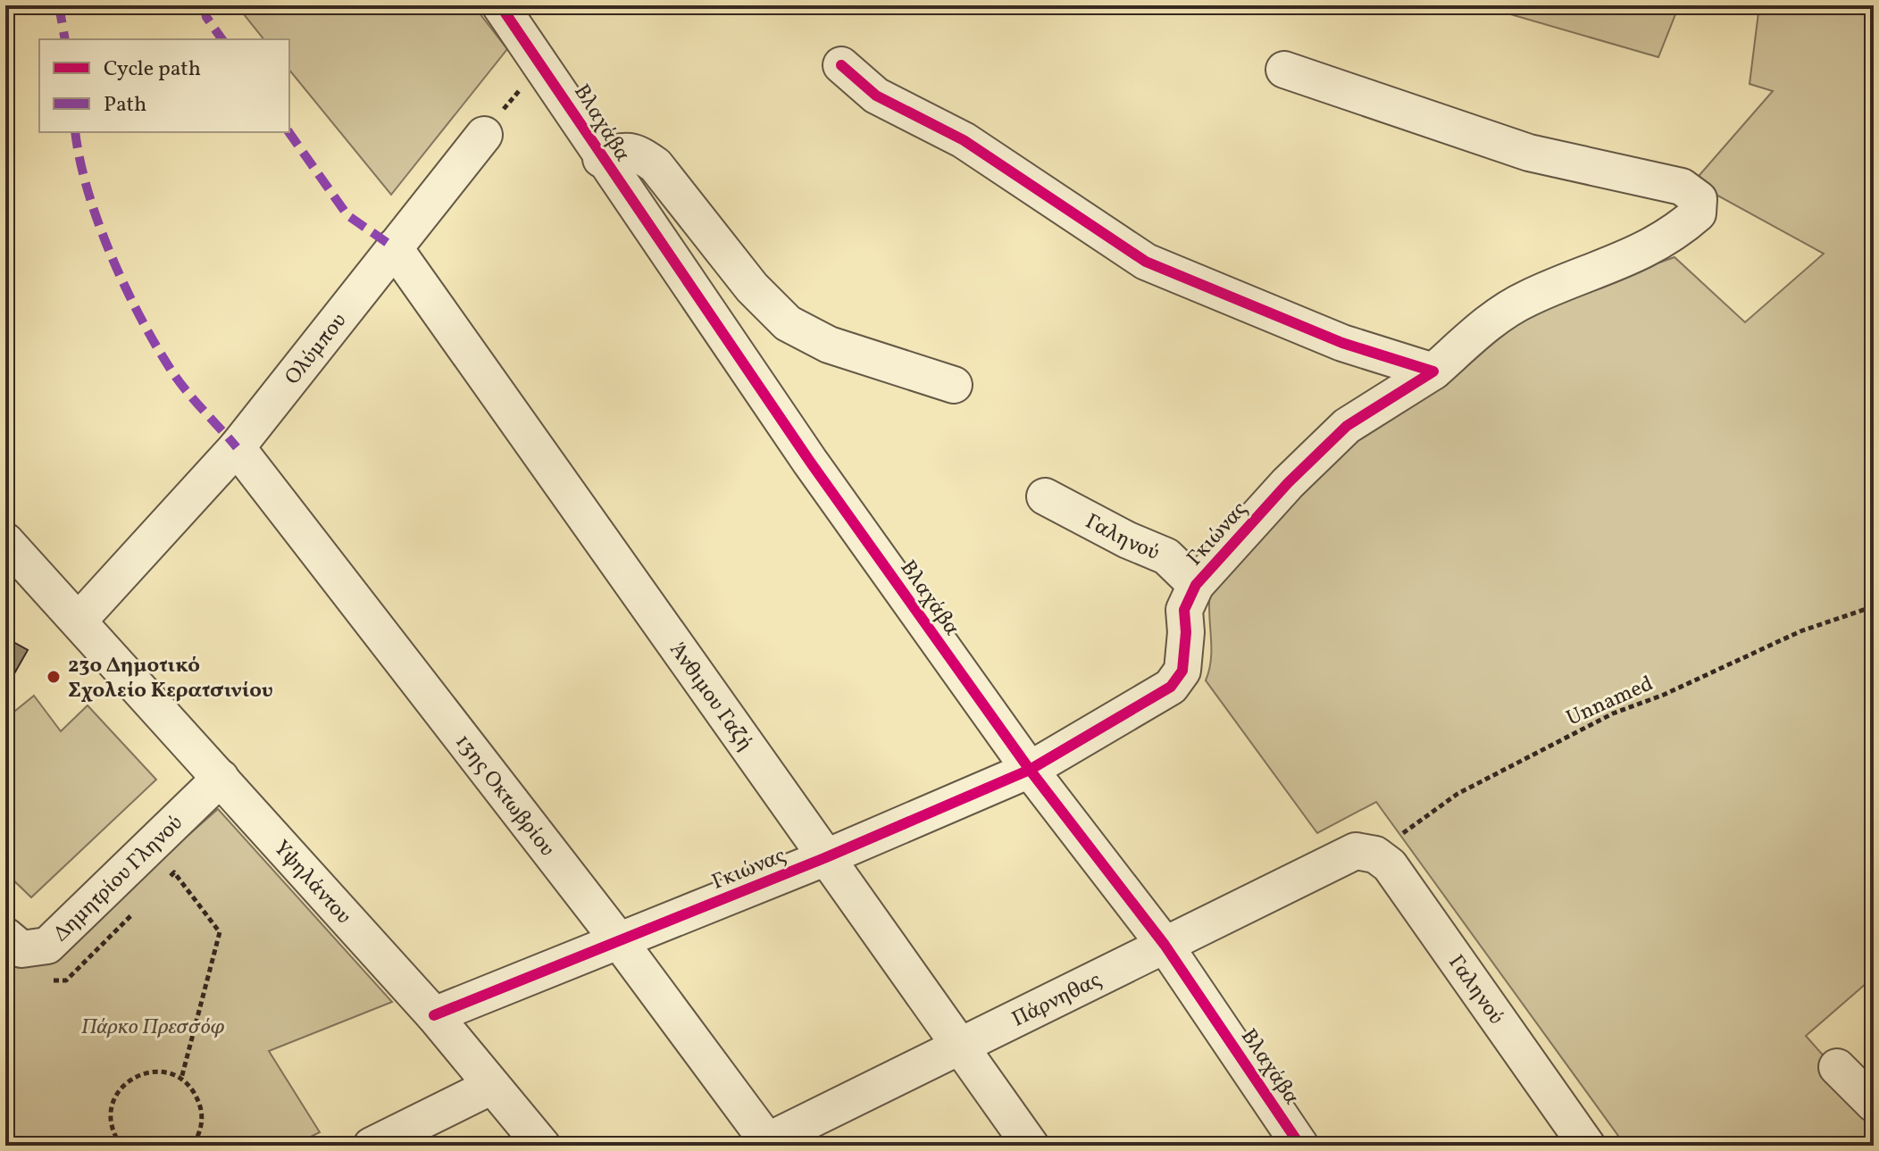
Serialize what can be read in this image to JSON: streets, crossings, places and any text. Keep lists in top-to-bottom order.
{
  "streets": {
    "street": [
      "Βλαχάβα",
      "Ολύμπου",
      "Γκιώνας",
      "Γαληνού",
      "Άνθιμου Γαζή",
      "13ης Οκτωβρίου",
      "Δημητρίου Γληνού",
      "Υψηλάντου",
      "Πάρνηθας"
    ],
    "path": ["Unnamed"]
  },
  "crossings": [
    ["Βλαχάβα", "Γκιώνας"],
    ["Βλαχάβα", "Πάρνηθας"],
    ["Ολύμπου", "Άνθιμου Γαζή"],
    ["Ολύμπου", "13ης Οκτωβρίου"],
    ["Ολύμπου", "Υψηλάντου"],
    ["Γκιώνας", "Γαληνού"],
    ["Γκιώνας", "Άνθιμου Γαζή"],
    ["Γκιώνας", "13ης Οκτωβρίου"],
    ["Γκιώνας", "Υψηλάντου"],
    ["Γαληνού", "Unnamed"],
    ["Γαληνού", "Πάρνηθας"],
    ["Άνθιμου Γαζή", "Πάρνηθας"],
    ["Unnamed", "Πάρνηθας"],
    ["13ης Οκτωβρίου", "Πάρνηθας"],
    ["Δημητρίου Γληνού", "Υψηλάντου"]
  ],
  "parks": ["Πάρκο Πρεσσόφ"],
  "places": ["23o Δημοτικό Σχολείο Κερατσινίου"],
  "legend": ["Cycle path", "Path"]
}
